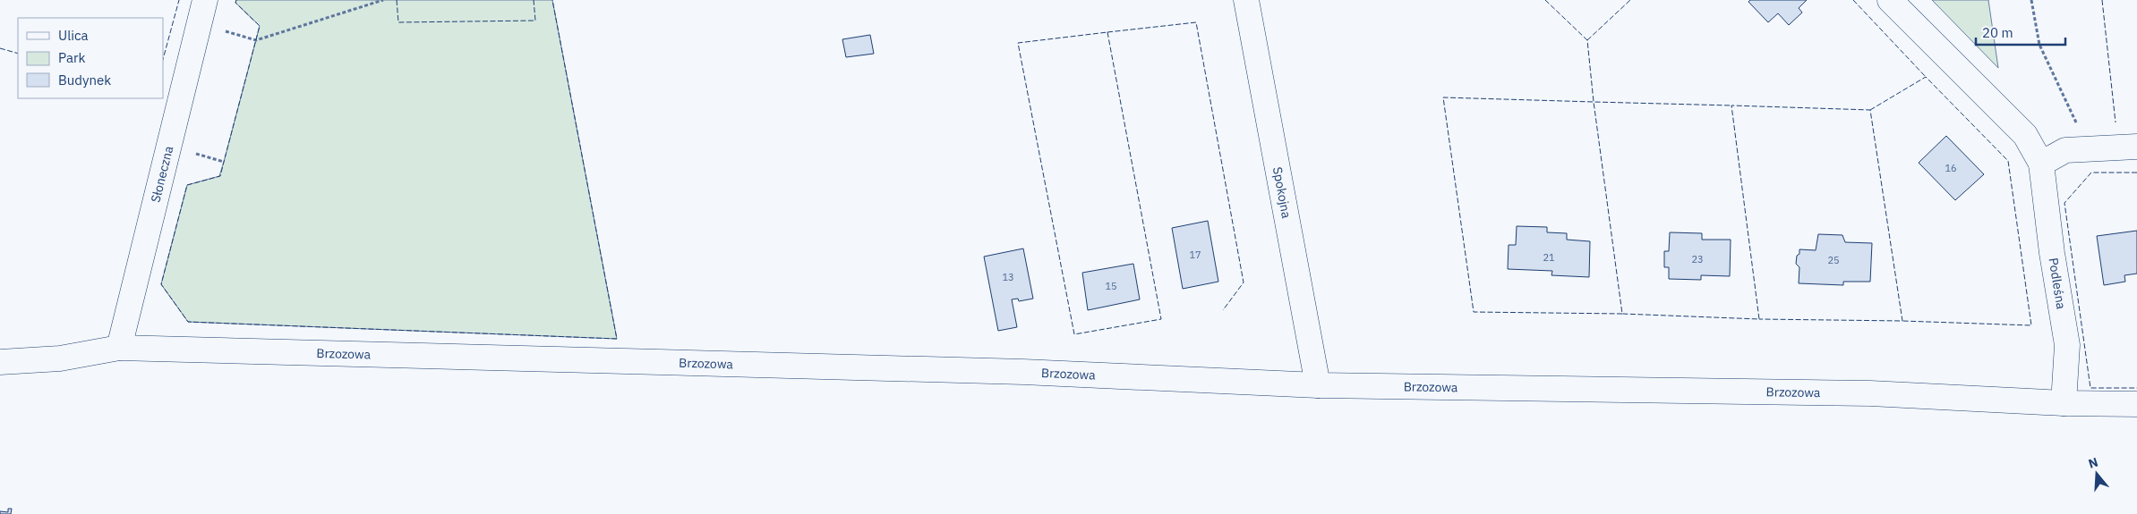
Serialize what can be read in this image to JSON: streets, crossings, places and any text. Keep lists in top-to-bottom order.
{
  "streets": {
    "street": [
      "Słoneczna",
      "Spokojna",
      "Podleśna",
      "Brzozowa"
    ]
  },
  "crossings": [
    ["Słoneczna", "Brzozowa"],
    ["Spokojna", "Brzozowa"],
    ["Podleśna", "Brzozowa"]
  ],
  "house_numbers": [
    "16",
    "17",
    "21",
    "23",
    "25",
    "13",
    "15"
  ],
  "legend": ["Ulica", "Park", "Budynek"],
  "scale_bar": "20 m",
  "north": "top"
}
